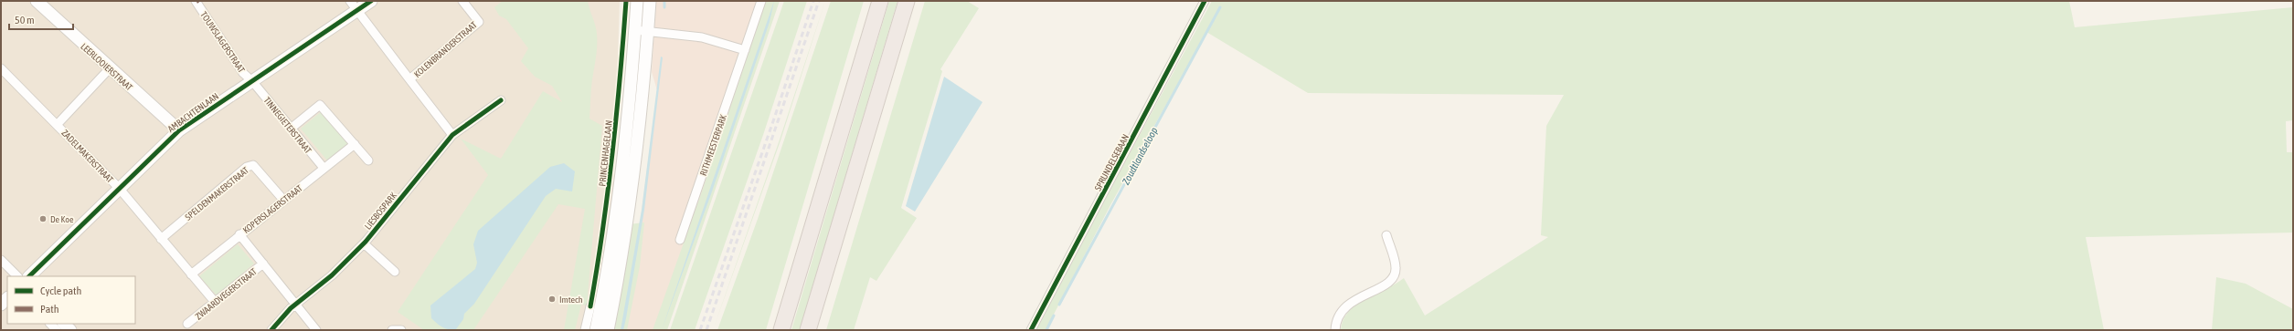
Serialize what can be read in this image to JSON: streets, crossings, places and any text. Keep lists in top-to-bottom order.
{
  "streets": {
    "main road": ["LEERLOOIERSTRAAT", "AMBACHTENLAAN", "PRINCENHAGELAAN"],
    "street": [
      "TOUWSLAGERSTRAAT",
      "KOLENBRANDERSTRAAT",
      "TINNEGIETERSTRAAT",
      "RITHMEESTERPARK",
      "ZADELMAKERSTRAAT",
      "SPRUNDELSEBAAN",
      "SPELDENMAKERSTRAAT",
      "KOPERSLAGERSTRAAT",
      "LIESBOSPARK",
      "ZWAARDVEGERSTRAAT"
    ]
  },
  "crossings": [
    ["TOUWSLAGERSTRAAT", "AMBACHTENLAAN"],
    ["TOUWSLAGERSTRAAT", "TINNEGIETERSTRAAT"],
    ["KOLENBRANDERSTRAAT", "AMBACHTENLAAN"],
    ["KOLENBRANDERSTRAAT", "LIESBOSPARK"],
    ["LEERLOOIERSTRAAT", "AMBACHTENLAAN"],
    ["LEERLOOIERSTRAAT", "ZADELMAKERSTRAAT"],
    ["AMBACHTENLAAN", "TINNEGIETERSTRAAT"],
    ["AMBACHTENLAAN", "ZADELMAKERSTRAAT"],
    ["TINNEGIETERSTRAAT", "KOPERSLAGERSTRAAT"],
    ["SPELDENMAKERSTRAAT", "KOPERSLAGERSTRAAT"],
    ["KOPERSLAGERSTRAAT", "ZWAARDVEGERSTRAAT"],
    ["LIESBOSPARK", "ZWAARDVEGERSTRAAT"]
  ],
  "water": ["Zoudtlandseloop"],
  "places": ["De Koe", "Imtech"],
  "legend": ["Cycle path", "Path"],
  "scale_bar": "50 m"
}
